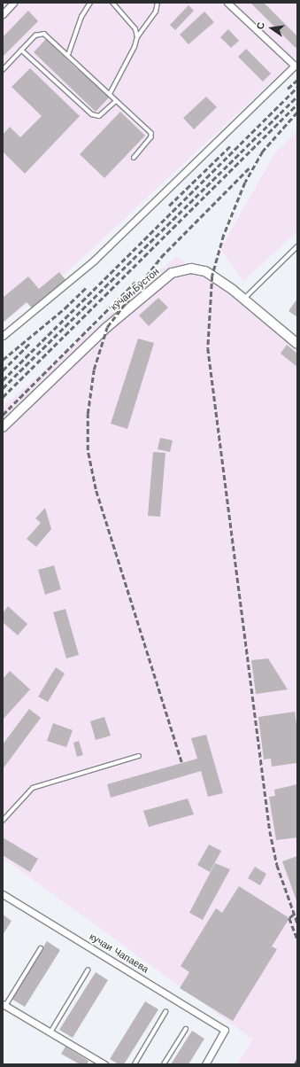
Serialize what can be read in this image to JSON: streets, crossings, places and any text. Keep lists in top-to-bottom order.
{
  "streets": {
    "main road": ["кӯчаи Бӯстон"],
    "street": ["кучаи Чапаева"]
  },
  "north": "left"
}
